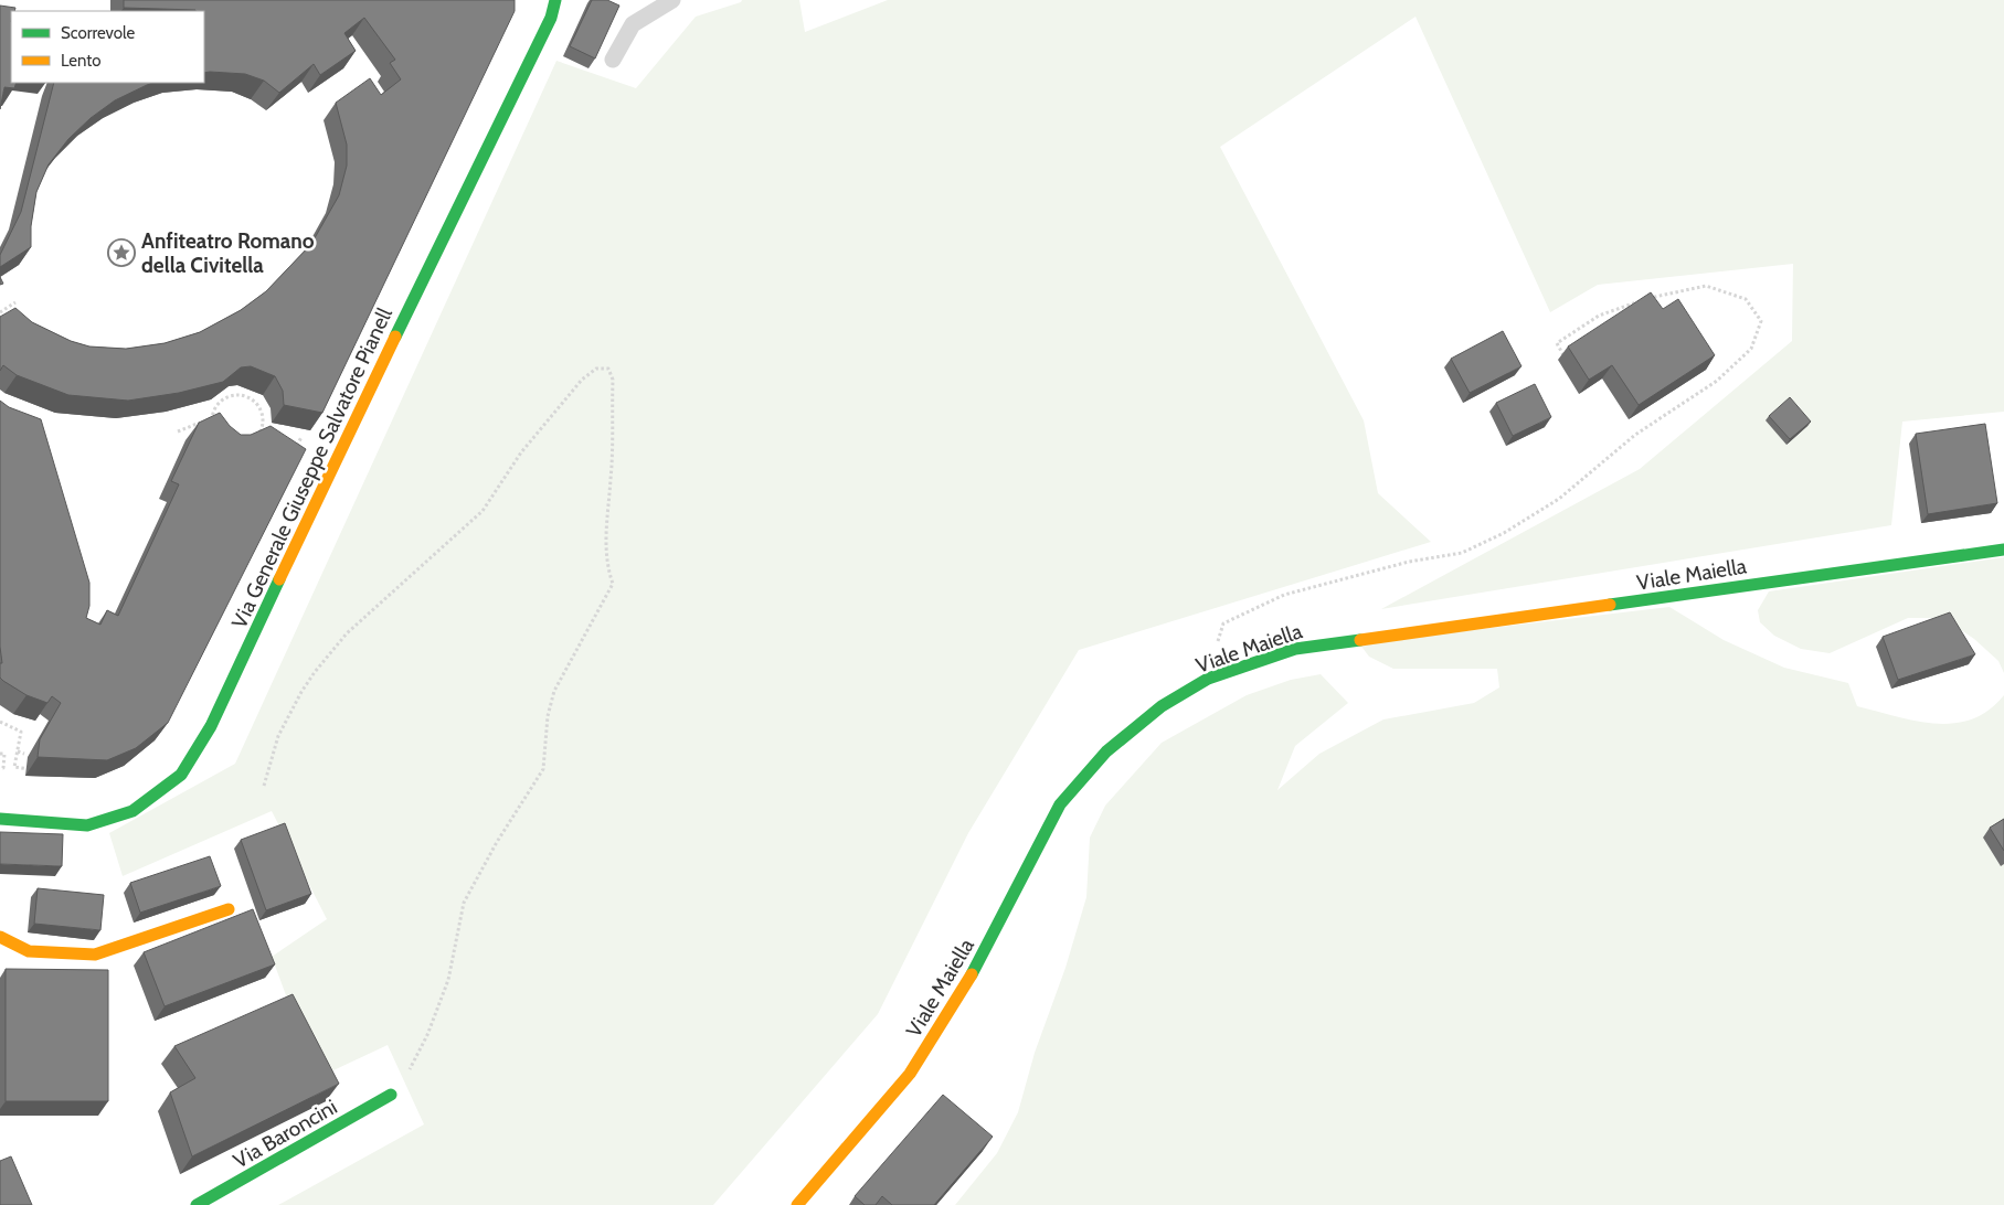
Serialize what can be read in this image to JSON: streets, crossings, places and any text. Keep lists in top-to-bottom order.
{
  "streets": {
    "street": ["Via Generale Giuseppe Salvatore Pianell", "Viale Maiella", "Via Baroncini"]
  },
  "places": {
    "place": ["Anfiteatro Romano della Civitella"]
  },
  "legend": ["Scorrevole", "Lento"]
}
